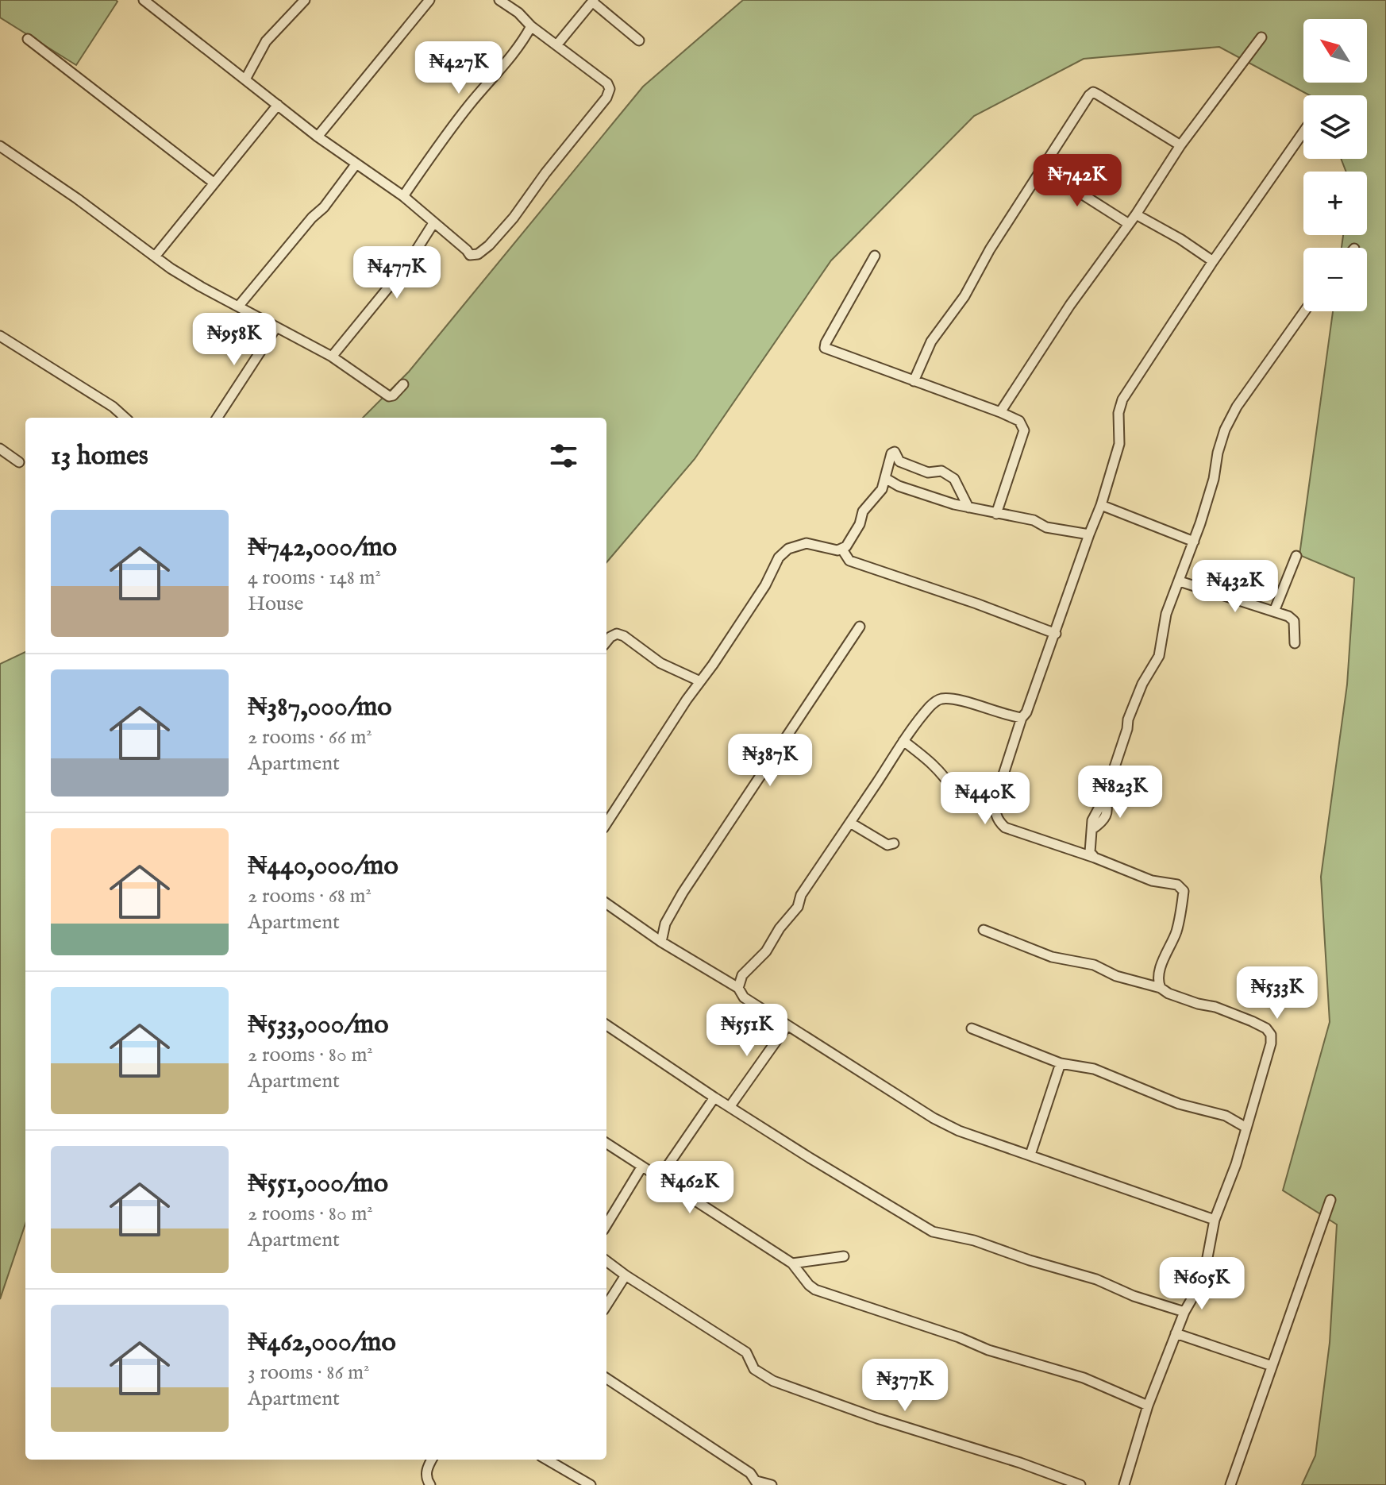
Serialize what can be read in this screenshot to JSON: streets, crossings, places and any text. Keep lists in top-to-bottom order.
{
  "north": "top left",
  "page": {
    "map_buttons": ["+", "−"],
    "price": [
      "₦427K",
      "₦742K",
      "₦477K",
      "₦958K",
      "₦432K",
      "₦387K",
      "₦823K",
      "₦440K",
      "₦533K",
      "₦551K",
      "₦462K",
      "₦605K",
      "₦377K"
    ],
    "heading": "13 homes",
    "list": [
      {
        "name": "₦742,000/mo",
        "note": "4 rooms · 148 m² · House"
      },
      {
        "name": "₦387,000/mo",
        "note": "2 rooms · 66 m² · Apartment"
      },
      {
        "name": "₦440,000/mo",
        "note": "2 rooms · 68 m² · Apartment"
      },
      {
        "name": "₦533,000/mo",
        "note": "2 rooms · 80 m² · Apartment"
      },
      {
        "name": "₦551,000/mo",
        "note": "2 rooms · 80 m² · Apartment"
      },
      {
        "name": "₦462,000/mo",
        "note": "3 rooms · 86 m² · Apartment"
      }
    ]
  }
}
